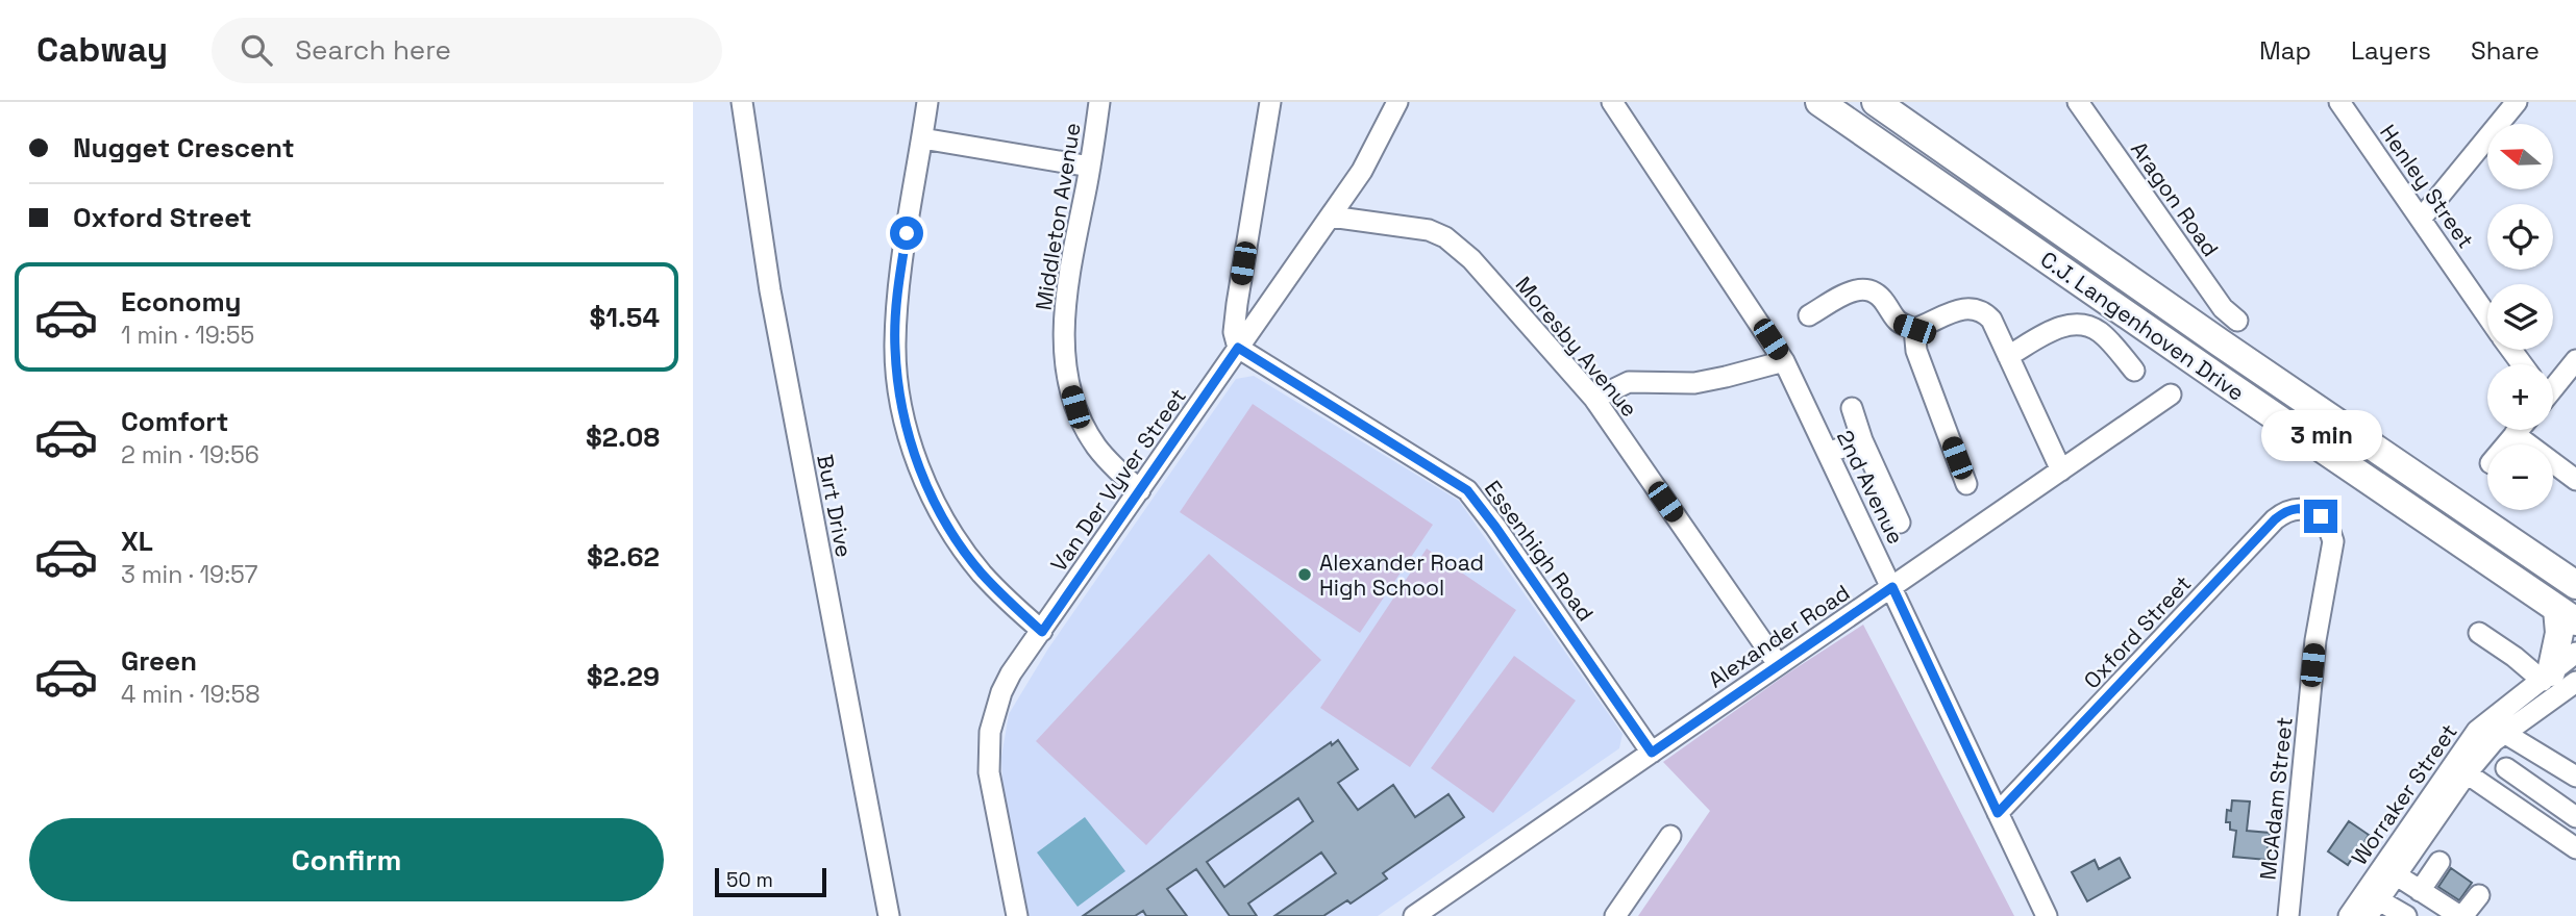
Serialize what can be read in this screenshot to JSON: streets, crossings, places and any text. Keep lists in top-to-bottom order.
{
  "streets": {
    "main road": ["C.J. Langenhoven Drive"],
    "street": [
      "Henley Street",
      "Aragon Road",
      "Middleton Avenue",
      "Moresby Avenue",
      "Van Der Vyver Street",
      "2nd Avenue",
      "Burt Drive",
      "Essenhigh Road",
      "Oxford Street",
      "Alexander Road",
      "Worraker Street",
      "McAdam Street"
    ]
  },
  "crossings": [
    ["Middleton Avenue", "Van Der Vyver Street"],
    ["Moresby Avenue", "Van Der Vyver Street"],
    ["Moresby Avenue", "Alexander Road"],
    ["Van Der Vyver Street", "Essenhigh Road"],
    ["2nd Avenue", "Oxford Street"],
    ["2nd Avenue", "Alexander Road"],
    ["Essenhigh Road", "Alexander Road"],
    ["Oxford Street", "McAdam Street"]
  ],
  "places": ["Alexander Road High School"],
  "scale_bar": "50 m",
  "north": "left",
  "page": {
    "header": "Cabway",
    "search": "Search here",
    "nav": ["Map", "Layers", "Share"],
    "banner": ["Nugget Crescent", "Oxford Street"],
    "map_buttons": ["+", "−"],
    "list": [
      {
        "name": "Economy",
        "note": "1 min · 19:55",
        "value": "$1.54"
      },
      {
        "name": "Comfort",
        "note": "2 min · 19:56",
        "value": "$2.08"
      },
      {
        "name": "XL",
        "note": "3 min · 19:57",
        "value": "$2.62"
      },
      {
        "name": "Green",
        "note": "4 min · 19:58",
        "value": "$2.29"
      }
    ],
    "bubble": "3 min",
    "buttons": "Confirm",
    "scale": "50 m"
  }
}
